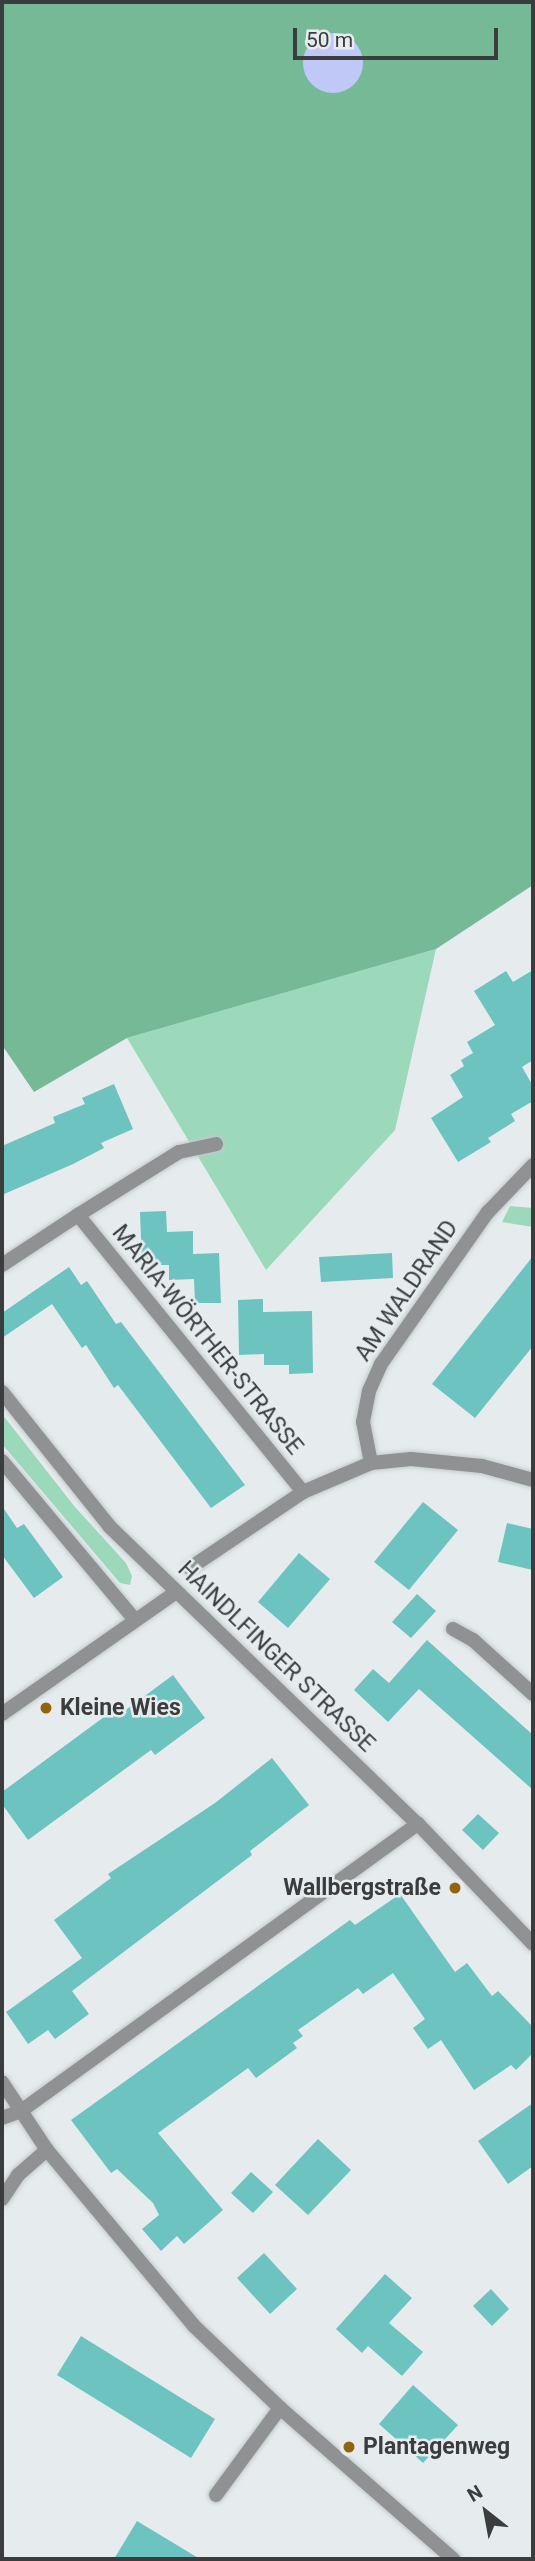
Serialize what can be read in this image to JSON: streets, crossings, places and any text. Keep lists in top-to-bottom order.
{
  "streets": {
    "street": ["AM WALDRAND", "MARIA-WÖRTHER-STRASSE", "HAINDLFINGER STRASSE"]
  },
  "places": ["Kleine Wies", "Wallbergstraße", "Plantagenweg"],
  "scale_bar": "50 m",
  "north": "top left"
}
